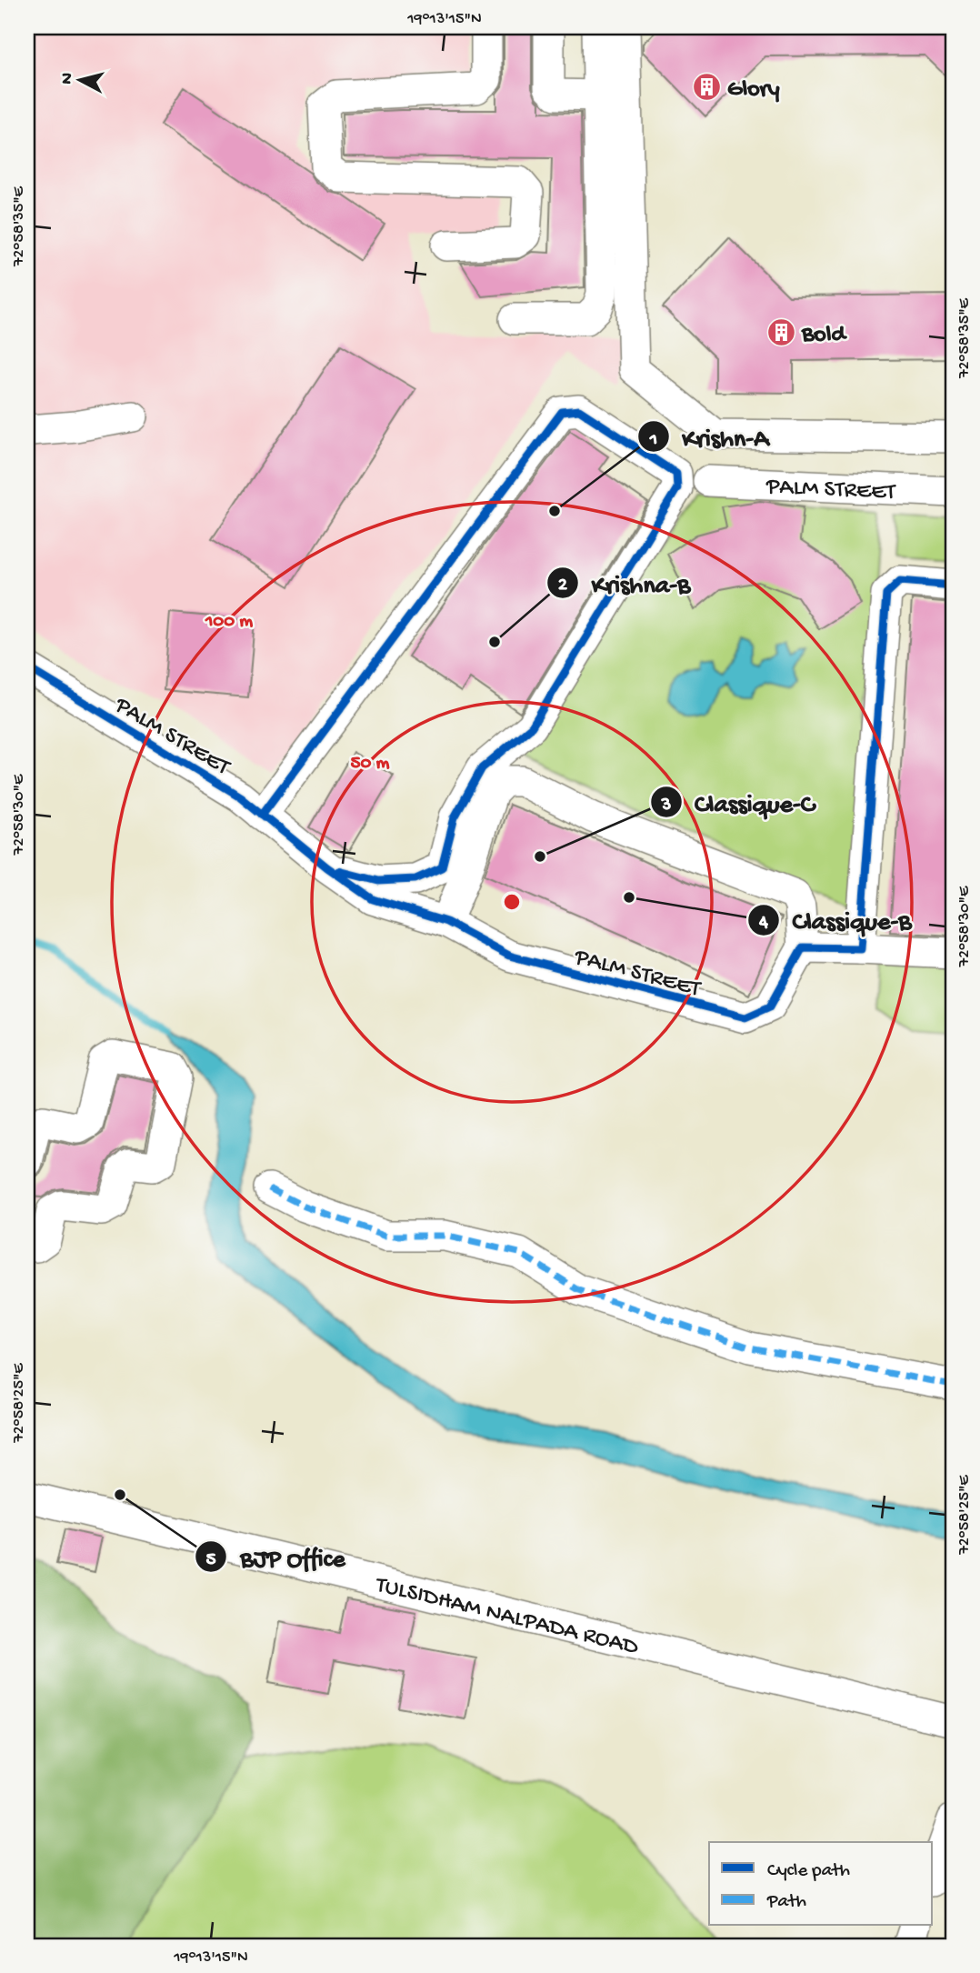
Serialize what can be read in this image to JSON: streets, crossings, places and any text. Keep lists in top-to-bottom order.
{
  "streets": {
    "street": ["PALM STREET", "TULSIDHAM NALPADA ROAD"]
  },
  "places": {
    "building": ["Glory", "Bold"],
    "other": [
      "Krishn-A",
      "Krishna-B",
      "Classique-C",
      "Classique-B",
      "BJP Office"
    ]
  },
  "legend": ["Cycle path", "Path"],
  "north": "left",
  "coordinates": [
    "19°13'15\"N",
    "72°58'35\"E",
    "72°58'30\"E",
    "72°58'25\"E"
  ],
  "rings": ["100 m", "50 m"]
}
